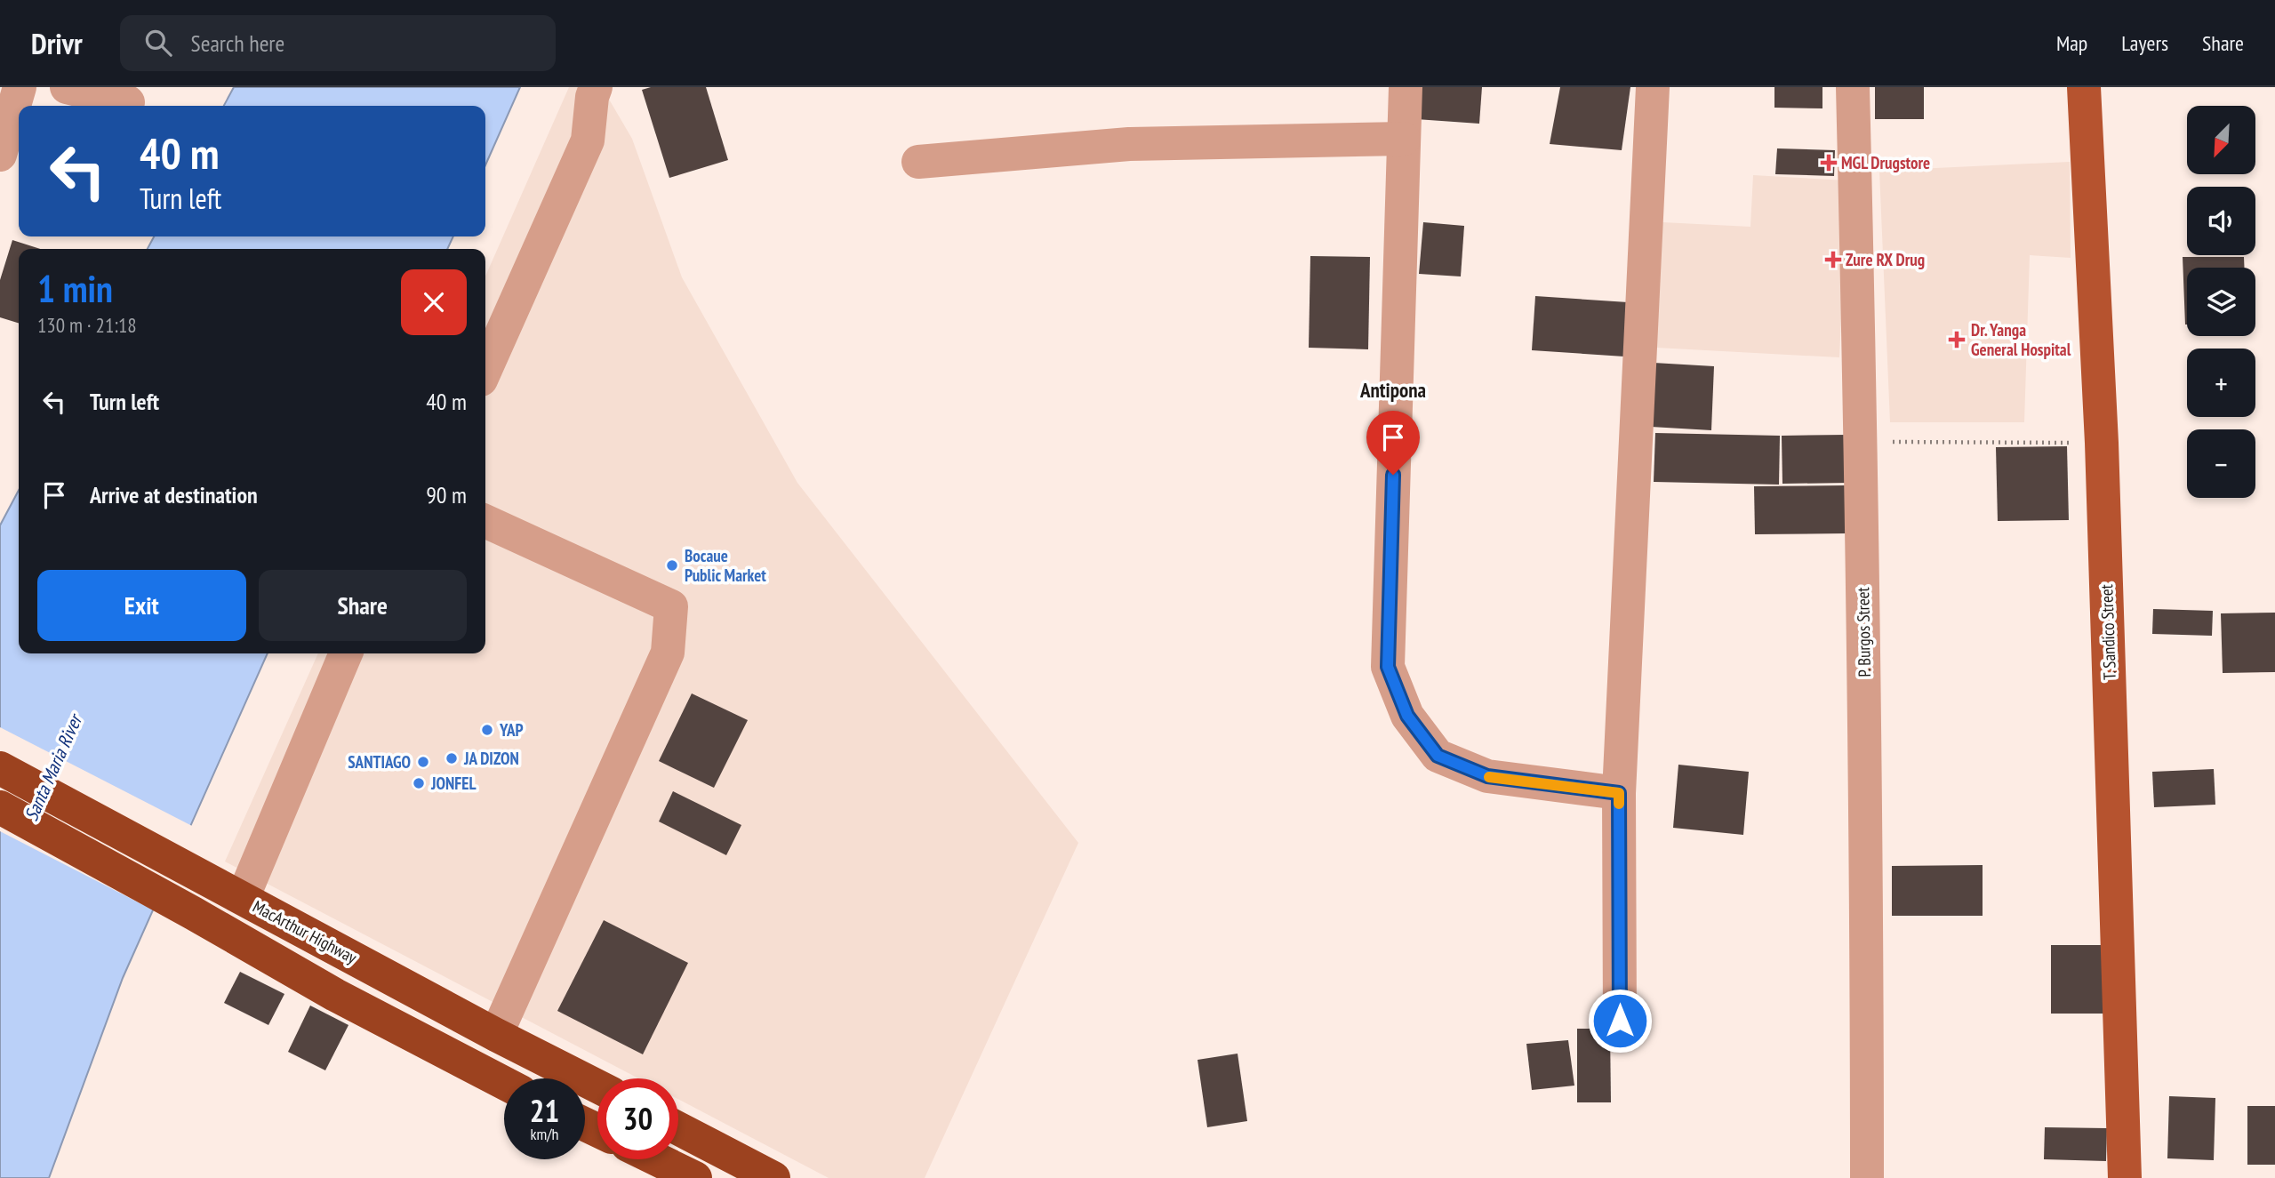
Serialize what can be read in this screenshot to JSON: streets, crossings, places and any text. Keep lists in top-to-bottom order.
{
  "streets": {
    "highway": ["MacArthur Highway"],
    "main road": ["T. Sandico Street"],
    "street": ["P. Burgos Street"]
  },
  "districts": ["Antipona"],
  "water": ["Santa Maria River"],
  "places": {
    "health": ["MGL Drugstore", "Zure RX Drug", "Dr. Yanga General Hospital"],
    "other": [
      "Bocaue Public Market",
      "YAP",
      "JA DIZON",
      "SANTIAGO",
      "JONFEL"
    ]
  },
  "north": "bottom left",
  "page": {
    "header": "Drivr",
    "search": "Search here",
    "nav": ["Map", "Layers", "Share"],
    "map_buttons": ["+", "−"],
    "turn": ["40 m", "Turn left"],
    "heading": ["1 min", "130 m · 21:18"],
    "list": [
      {
        "name": "Turn left",
        "value": "40 m"
      },
      {
        "name": "Arrive at destination",
        "value": "90 m"
      }
    ],
    "buttons": ["Exit", "Share"],
    "speed": "21 km/h",
    "limit": "30"
  }
}
